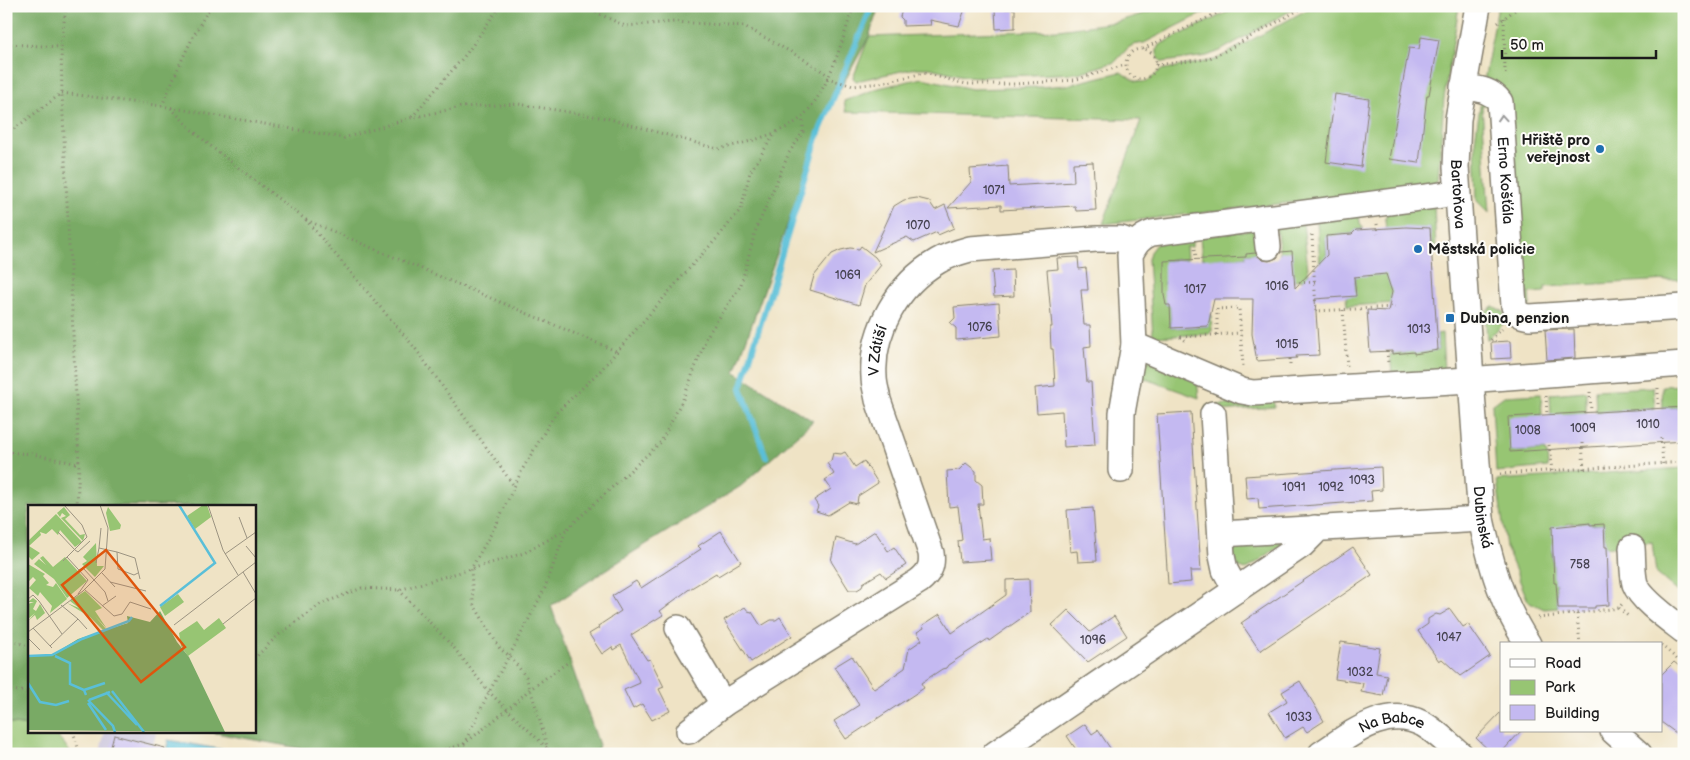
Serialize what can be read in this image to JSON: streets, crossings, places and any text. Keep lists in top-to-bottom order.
{
  "streets": {
    "street": [
      "Erno Košťála",
      "Bartoňova",
      "V Zátiší",
      "Dubinská",
      "Na Babce"
    ]
  },
  "crossings": [
    ["Bartoňova", "Dubinská"]
  ],
  "places": {
    "other": ["Hřiště pro veřejnost", "Městská policie"],
    "transit": ["Dubina, penzion"]
  },
  "house_numbers": [
    "1071",
    "1070",
    "1069",
    "1016",
    "1017",
    "1076",
    "1013",
    "1015",
    "1010",
    "1009",
    "1008",
    "1093",
    "1091",
    "1092",
    "758",
    "1047",
    "1096",
    "1032",
    "1033"
  ],
  "legend": ["Road", "Park", "Building"],
  "scale_bar": "50 m"
}
